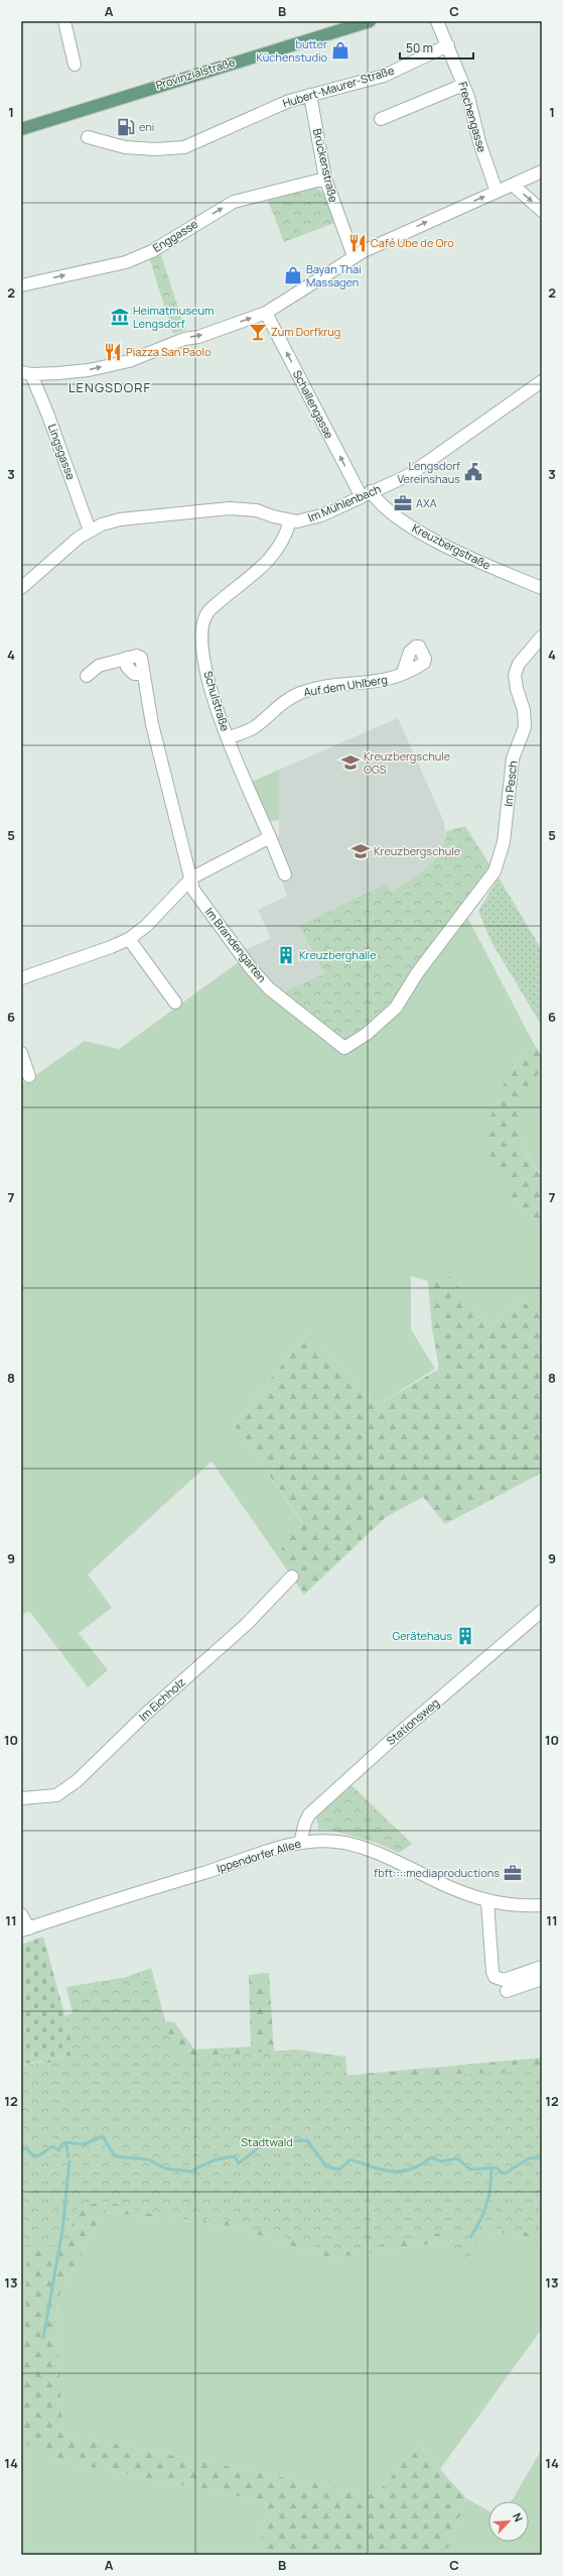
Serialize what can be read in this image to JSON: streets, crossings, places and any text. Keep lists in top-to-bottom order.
{
  "streets": {
    "main road": ["Provinzialstraße"],
    "street": [
      "Hubert-Maurer-Straße",
      "Frechengasse",
      "Brückenstraße",
      "Enggasse",
      "Schallengasse",
      "Lingsgasse",
      "Im Mühlenbach",
      "Kreuzbergstraße",
      "Auf dem Uhlberg",
      "Schulstraße",
      "Im Pesch",
      "Im Brandengarten",
      "Im Eichholz",
      "Stationsweg",
      "Ippendorfer Allee"
    ]
  },
  "crossings": [
    ["Hubert-Maurer-Straße", "Frechengasse"],
    ["Hubert-Maurer-Straße", "Brückenstraße"],
    ["Brückenstraße", "Enggasse"],
    ["Schallengasse", "Im Mühlenbach"],
    ["Schallengasse", "Kreuzbergstraße"],
    ["Lingsgasse", "Im Mühlenbach"],
    ["Im Mühlenbach", "Kreuzbergstraße"],
    ["Im Mühlenbach", "Schulstraße"],
    ["Auf dem Uhlberg", "Schulstraße"],
    ["Im Pesch", "Im Brandengarten"],
    ["Stationsweg", "Ippendorfer Allee"]
  ],
  "one_way": ["Schallengasse"],
  "districts": ["LENGSDORF"],
  "parks": ["Stadtwald"],
  "places": {
    "shop": ["butter Küchenstudio", "Bayan Thai Massagen"],
    "fuel station": ["eni"],
    "restaurant": ["Café Ube de Oro", "Piazza San Paolo"],
    "museum": ["Heimatmuseum Lengsdorf"],
    "bar": ["Zum Dorfkrug"],
    "public building": ["Lengsdorf Vereinshaus"],
    "office": ["AXA", "fbft::::mediaproductions"],
    "school or university": ["Kreuzbergschule OGS", "Kreuzbergschule"],
    "building": ["Kreuzberghalle", "Gerätehaus"]
  },
  "scale_bar": "50 m",
  "north": "top right",
  "grid": {
    "columns": ["A", "B", "C"],
    "rows": [
      "1",
      "2",
      "3",
      "4",
      "5",
      "6",
      "7",
      "8",
      "9",
      "10",
      "11",
      "12",
      "13",
      "14"
    ]
  }
}
